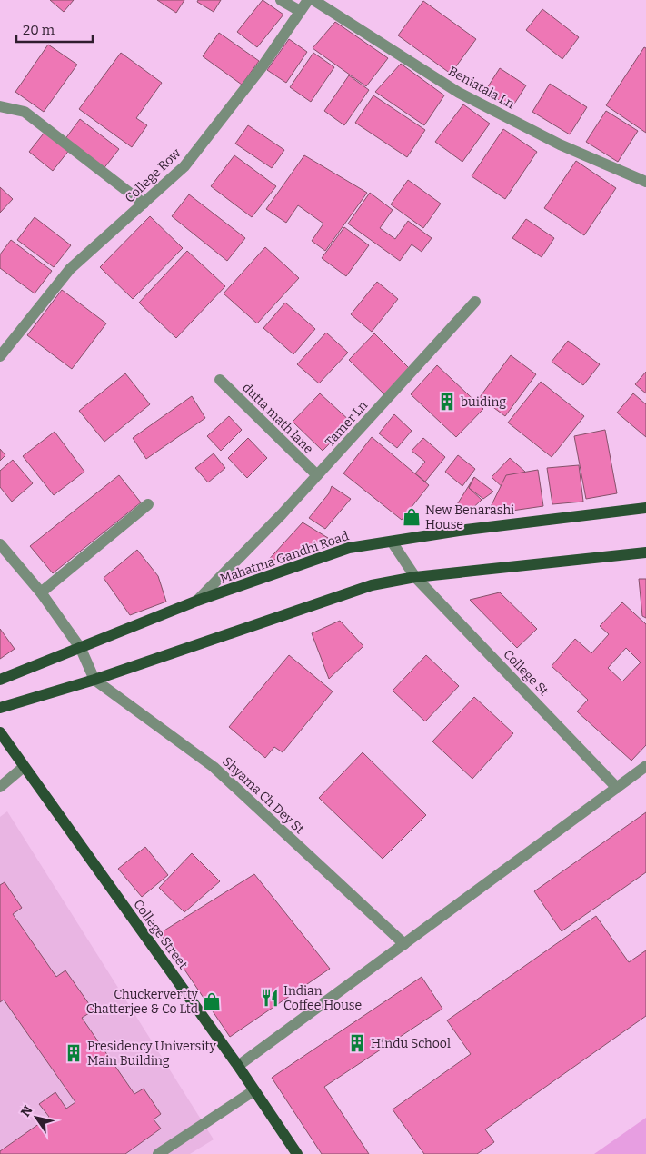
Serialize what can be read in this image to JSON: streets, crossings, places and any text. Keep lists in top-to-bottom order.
{
  "streets": {
    "main road": ["Mahatma Gandhi Road", "College Street"],
    "street": [
      "Beniatala Ln",
      "College Row",
      "dutta math lane",
      "Tamer Ln",
      "College St",
      "Shyama Ch Dey St"
    ]
  },
  "crossings": [
    ["dutta math lane", "Tamer Ln"],
    ["Tamer Ln", "Mahatma Gandhi Road"],
    ["Mahatma Gandhi Road", "College St"]
  ],
  "places": {
    "building": ["buiding", "Hindu School", "Presidency University Main Building"],
    "shop": ["New Benarashi House", "Chuckervertty Chatterjee & Co Ltd"],
    "restaurant": ["Indian Coffee House"]
  },
  "scale_bar": "20 m",
  "north": "top left"
}
